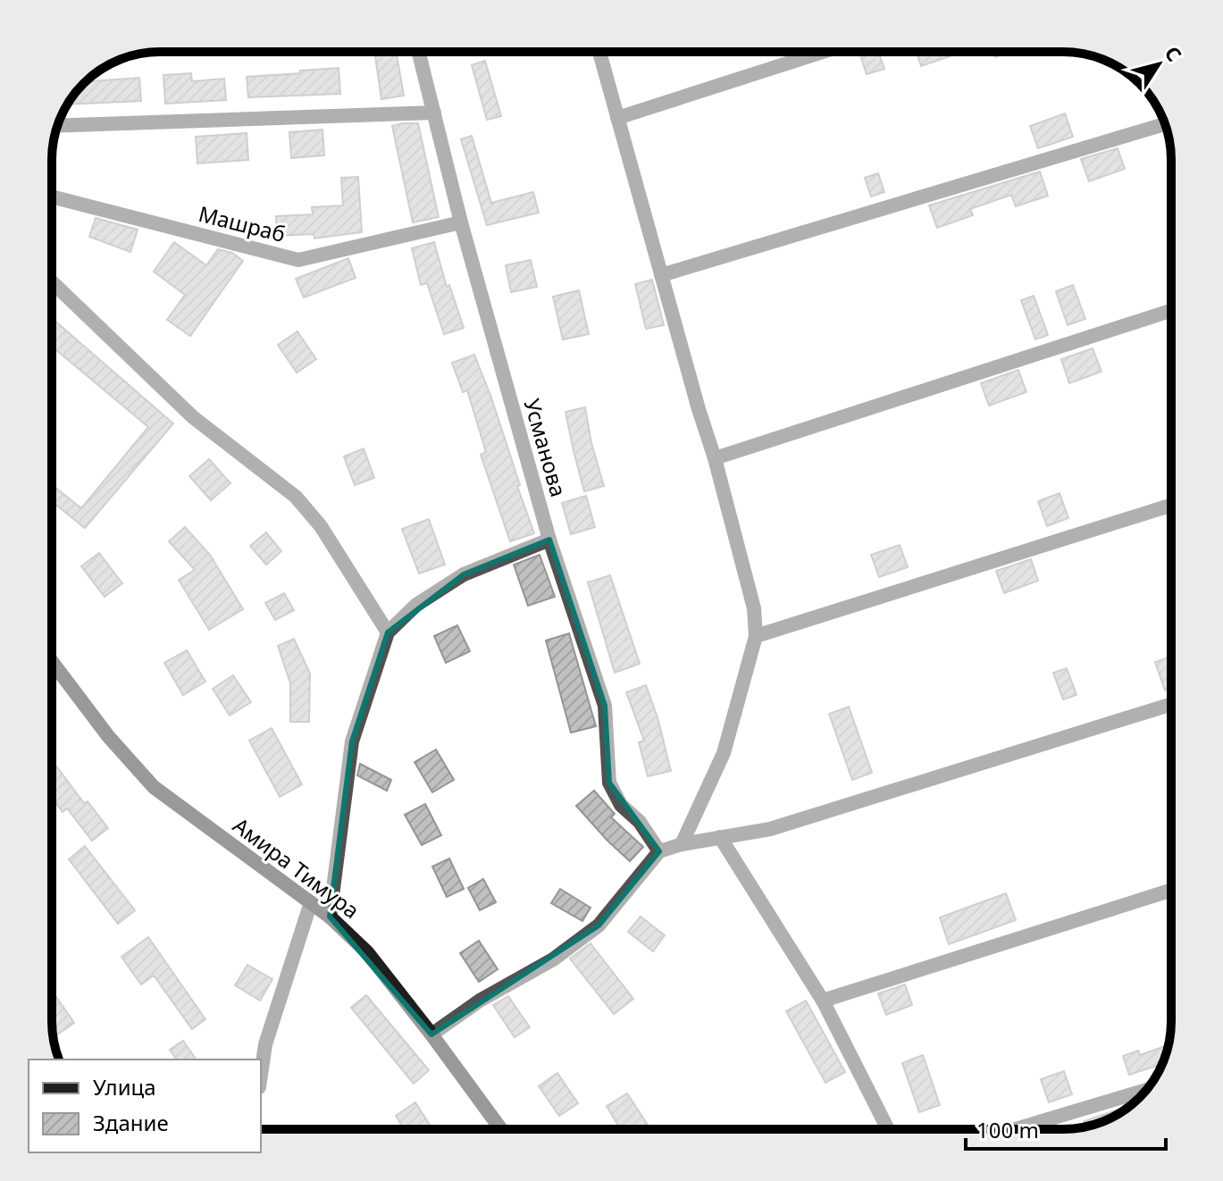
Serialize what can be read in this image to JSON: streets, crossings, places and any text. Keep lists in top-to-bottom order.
{
  "streets": {
    "street": ["Машраб", "Усманова", "Амира Тимура"]
  },
  "crossings": [
    ["Машраб", "Усманова"]
  ],
  "legend": ["Улица", "Здание"],
  "scale_bar": "100 m",
  "north": "top right"
}
